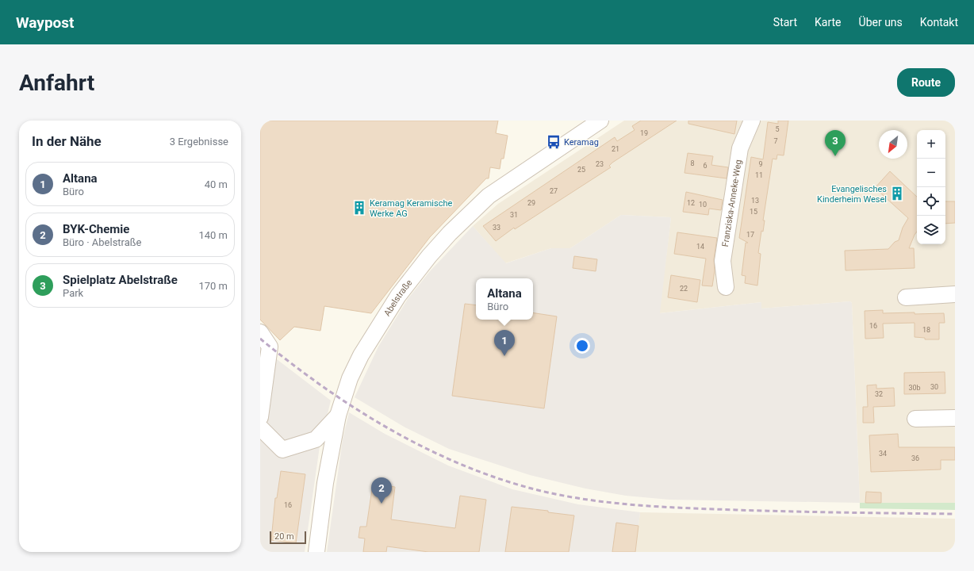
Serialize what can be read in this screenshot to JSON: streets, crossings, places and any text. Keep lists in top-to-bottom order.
{
  "streets": {
    "street": ["Franziska-Anneke-Weg", "Abelstraße"]
  },
  "places": {
    "bus stop": ["Keramag"],
    "building": ["Evangelisches Kinderheim Wesel", "Keramag Keramische Werke AG"]
  },
  "house_numbers": [
    "5",
    "19",
    "7",
    "21",
    "8",
    "23",
    "9",
    "6",
    "25",
    "11",
    "27",
    "13",
    "29",
    "12",
    "10",
    "15",
    "31",
    "33",
    "17",
    "14",
    "22",
    "16",
    "18",
    "30",
    "30b",
    "32",
    "34",
    "36",
    "16"
  ],
  "scale_bar": "20 m",
  "north": "bottom left",
  "page": {
    "header": "Waypost",
    "nav": [
      "Start",
      "Karte",
      "Über uns",
      "Kontakt"
    ],
    "buttons": "Route",
    "title": "Anfahrt",
    "heading": ["In der Nähe", "3 Ergebnisse"],
    "map_buttons": ["+", "−"],
    "pins": ["3", "1", "2"],
    "list": [
      {
        "mark": "1",
        "name": "Altana",
        "note": "Büro",
        "value": "40 m"
      },
      {
        "mark": "2",
        "name": "BYK-Chemie",
        "note": "Büro · Abelstraße",
        "value": "140 m"
      },
      {
        "mark": "3",
        "name": "Spielplatz Abelstraße",
        "note": "Park",
        "value": "170 m"
      }
    ],
    "popup": ["Altana", "Büro"],
    "scale": "20 m"
  }
}
